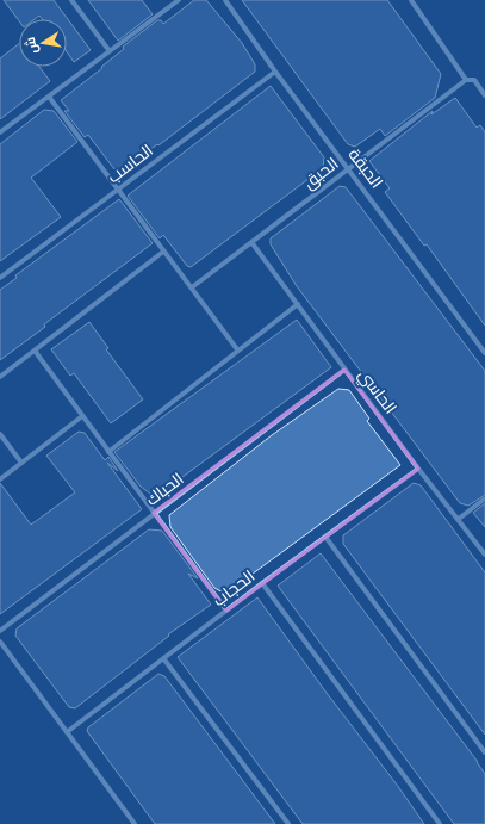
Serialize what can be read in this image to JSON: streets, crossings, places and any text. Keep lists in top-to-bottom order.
{
  "streets": {
    "street": [
      "الحاسب",
      "الحبقة",
      "الحبق",
      "الحاسي",
      "الحباك",
      "الحجاب"
    ]
  },
  "crossings": [
    ["الحاسب", "الحبقة"],
    ["الحبقة", "الحبق"],
    ["الحبق", "الحاسي"],
    ["الحاسي", "الحباك"],
    ["الحاسي", "الحجاب"]
  ],
  "north": "left"
}
